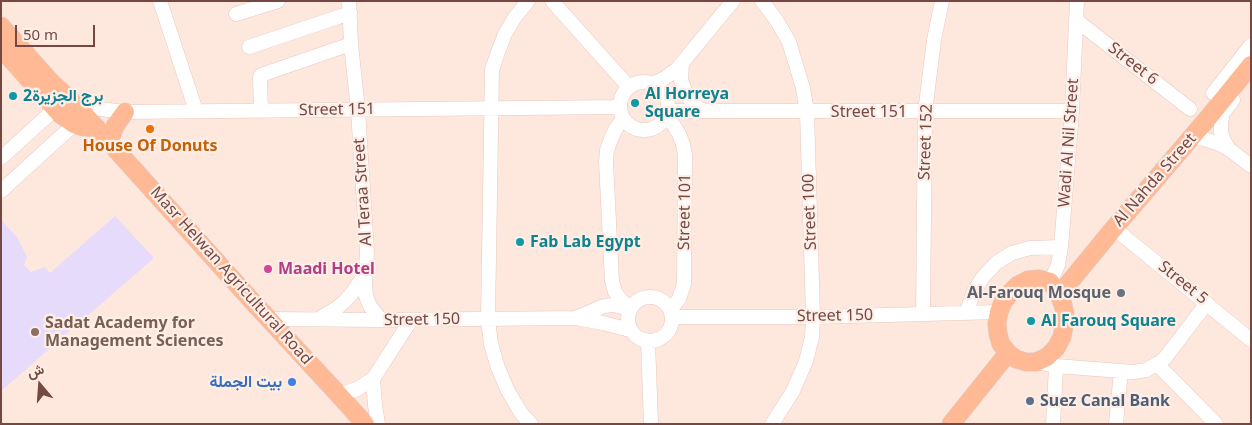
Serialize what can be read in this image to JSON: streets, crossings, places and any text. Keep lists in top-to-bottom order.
{
  "streets": {
    "main road": ["Al Nahda Street", "Masr Helwan Agricultural Road"],
    "street": [
      "Street 6",
      "Street 151",
      "Street 152",
      "Wadi Al Nil Street",
      "Al Teraa Street",
      "Street 101",
      "Street 100",
      "Street 5",
      "Street 150"
    ]
  },
  "crossings": [
    ["Street 6", "Wadi Al Nil Street"],
    ["Street 151", "Street 152"],
    ["Street 151", "Wadi Al Nil Street"],
    ["Street 151", "Al Teraa Street"],
    ["Street 151", "Street 101"],
    ["Street 151", "Street 100"],
    ["Street 151", "Masr Helwan Agricultural Road"],
    ["Street 152", "Street 150"],
    ["Wadi Al Nil Street", "Al Nahda Street"],
    ["Wadi Al Nil Street", "Street 150"],
    ["Al Nahda Street", "Street 5"],
    ["Al Nahda Street", "Street 150"],
    ["Al Teraa Street", "Street 150"],
    ["Street 101", "Street 150"],
    ["Street 100", "Street 150"],
    ["Masr Helwan Agricultural Road", "Street 150"]
  ],
  "places": [
    "برج الجزيرة2",
    "Al Horreya Square",
    "House Of Donuts",
    "Fab Lab Egypt",
    "Maadi Hotel",
    "Al-Farouq Mosque",
    "Al Farouq Square",
    "Sadat Academy for Management Sciences",
    "بيت الجملة",
    "Suez Canal Bank"
  ],
  "scale_bar": "50 m",
  "north": "top"
}
